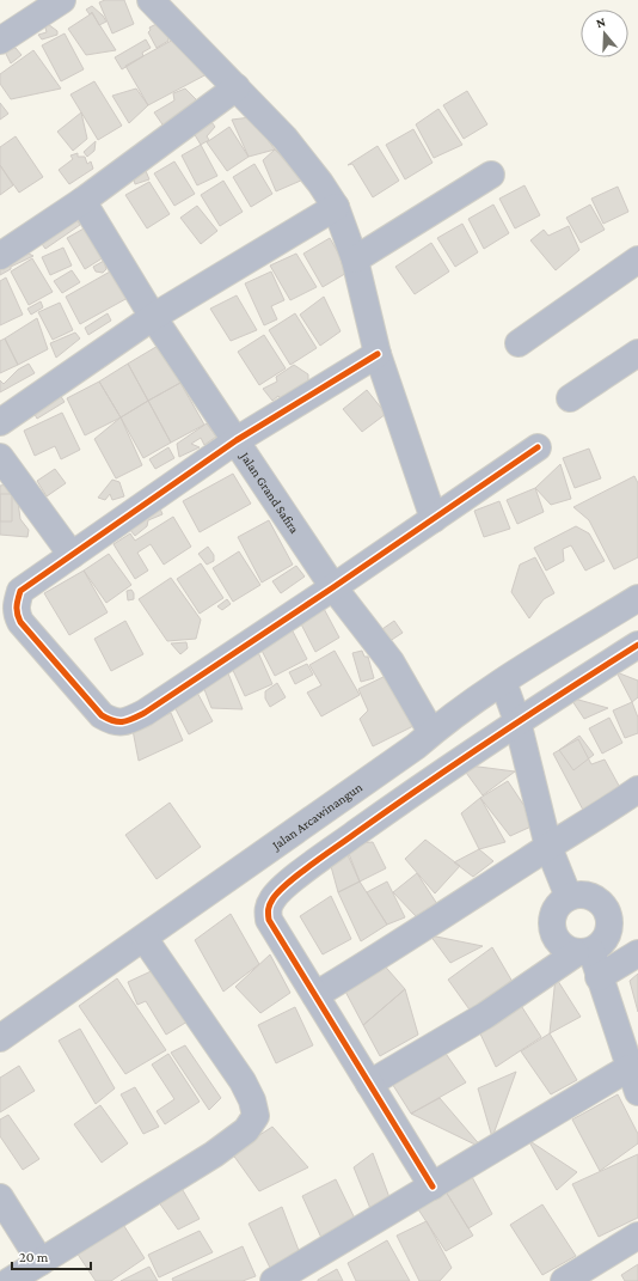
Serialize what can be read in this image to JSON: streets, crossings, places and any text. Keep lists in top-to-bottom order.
{
  "streets": {
    "street": ["Jalan Grand Safira", "Jalan Arcawinangun"]
  },
  "crossings": [
    ["Jalan Grand Safira", "Jalan Arcawinangun"]
  ],
  "scale_bar": "20 m",
  "north": "top"
}
